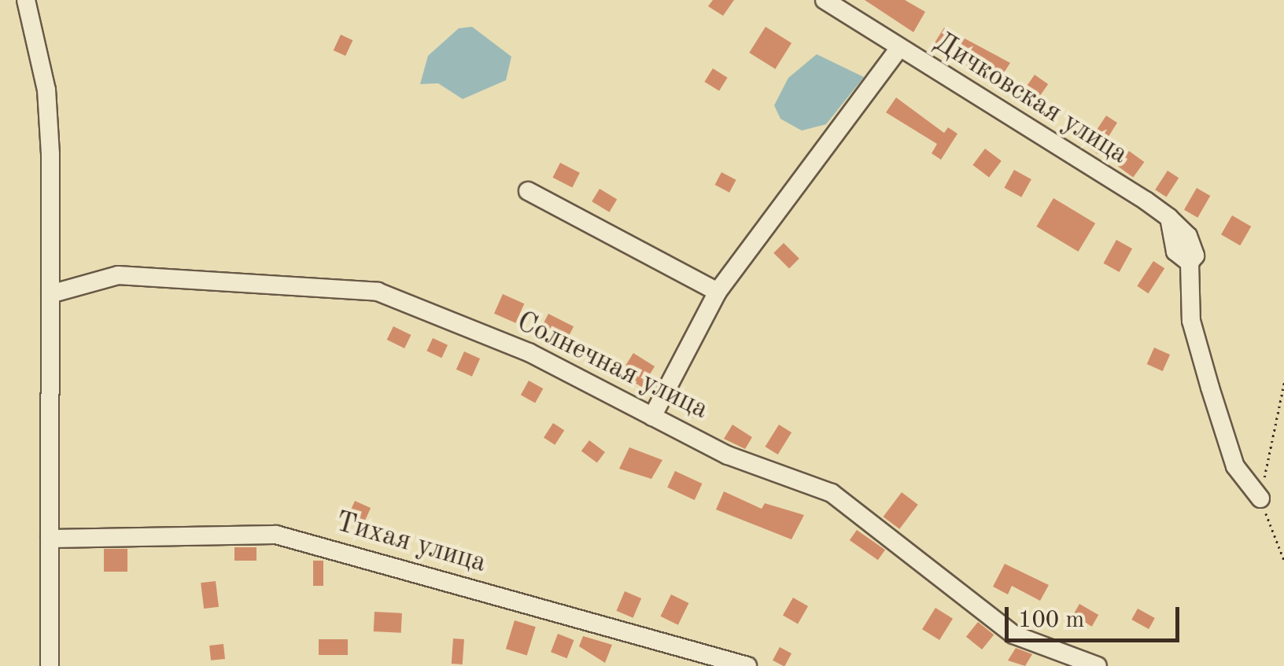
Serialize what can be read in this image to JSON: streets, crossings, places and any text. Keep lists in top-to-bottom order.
{
  "streets": {
    "street": ["Дичковская улица", "Солнечная улица", "Тихая улица"]
  },
  "scale_bar": "100 m"
}
